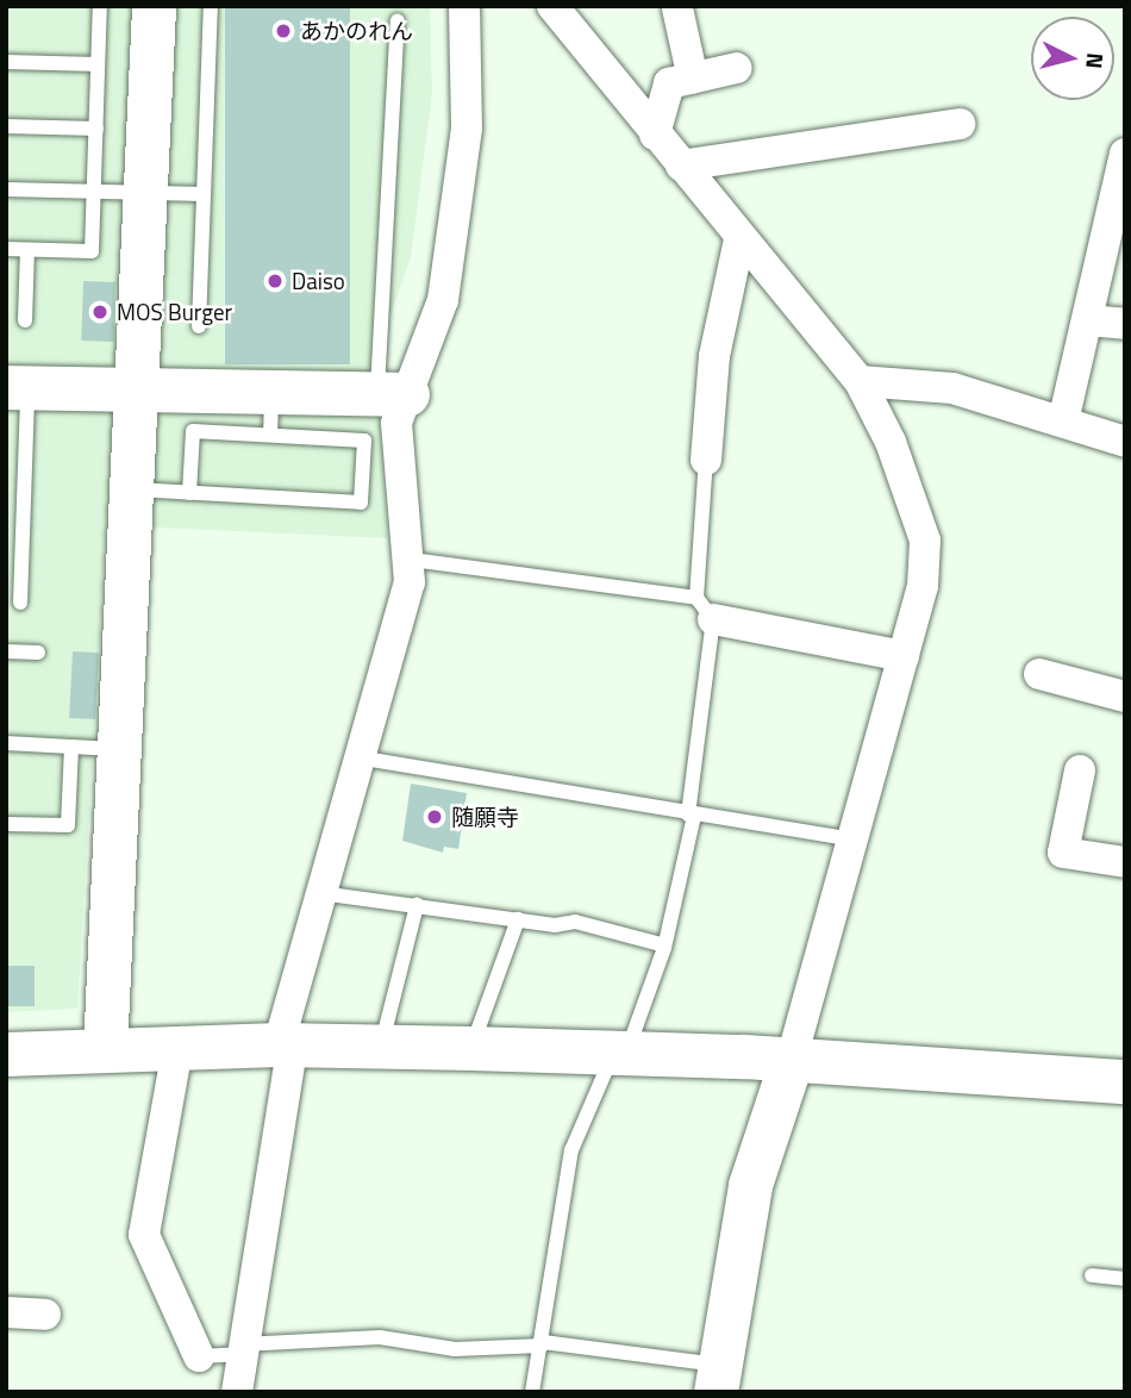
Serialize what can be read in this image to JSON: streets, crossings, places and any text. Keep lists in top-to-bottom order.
{
  "places": [
    "あかのれん",
    "Daiso",
    "MOS Burger",
    "随願寺"
  ],
  "north": "right"
}
